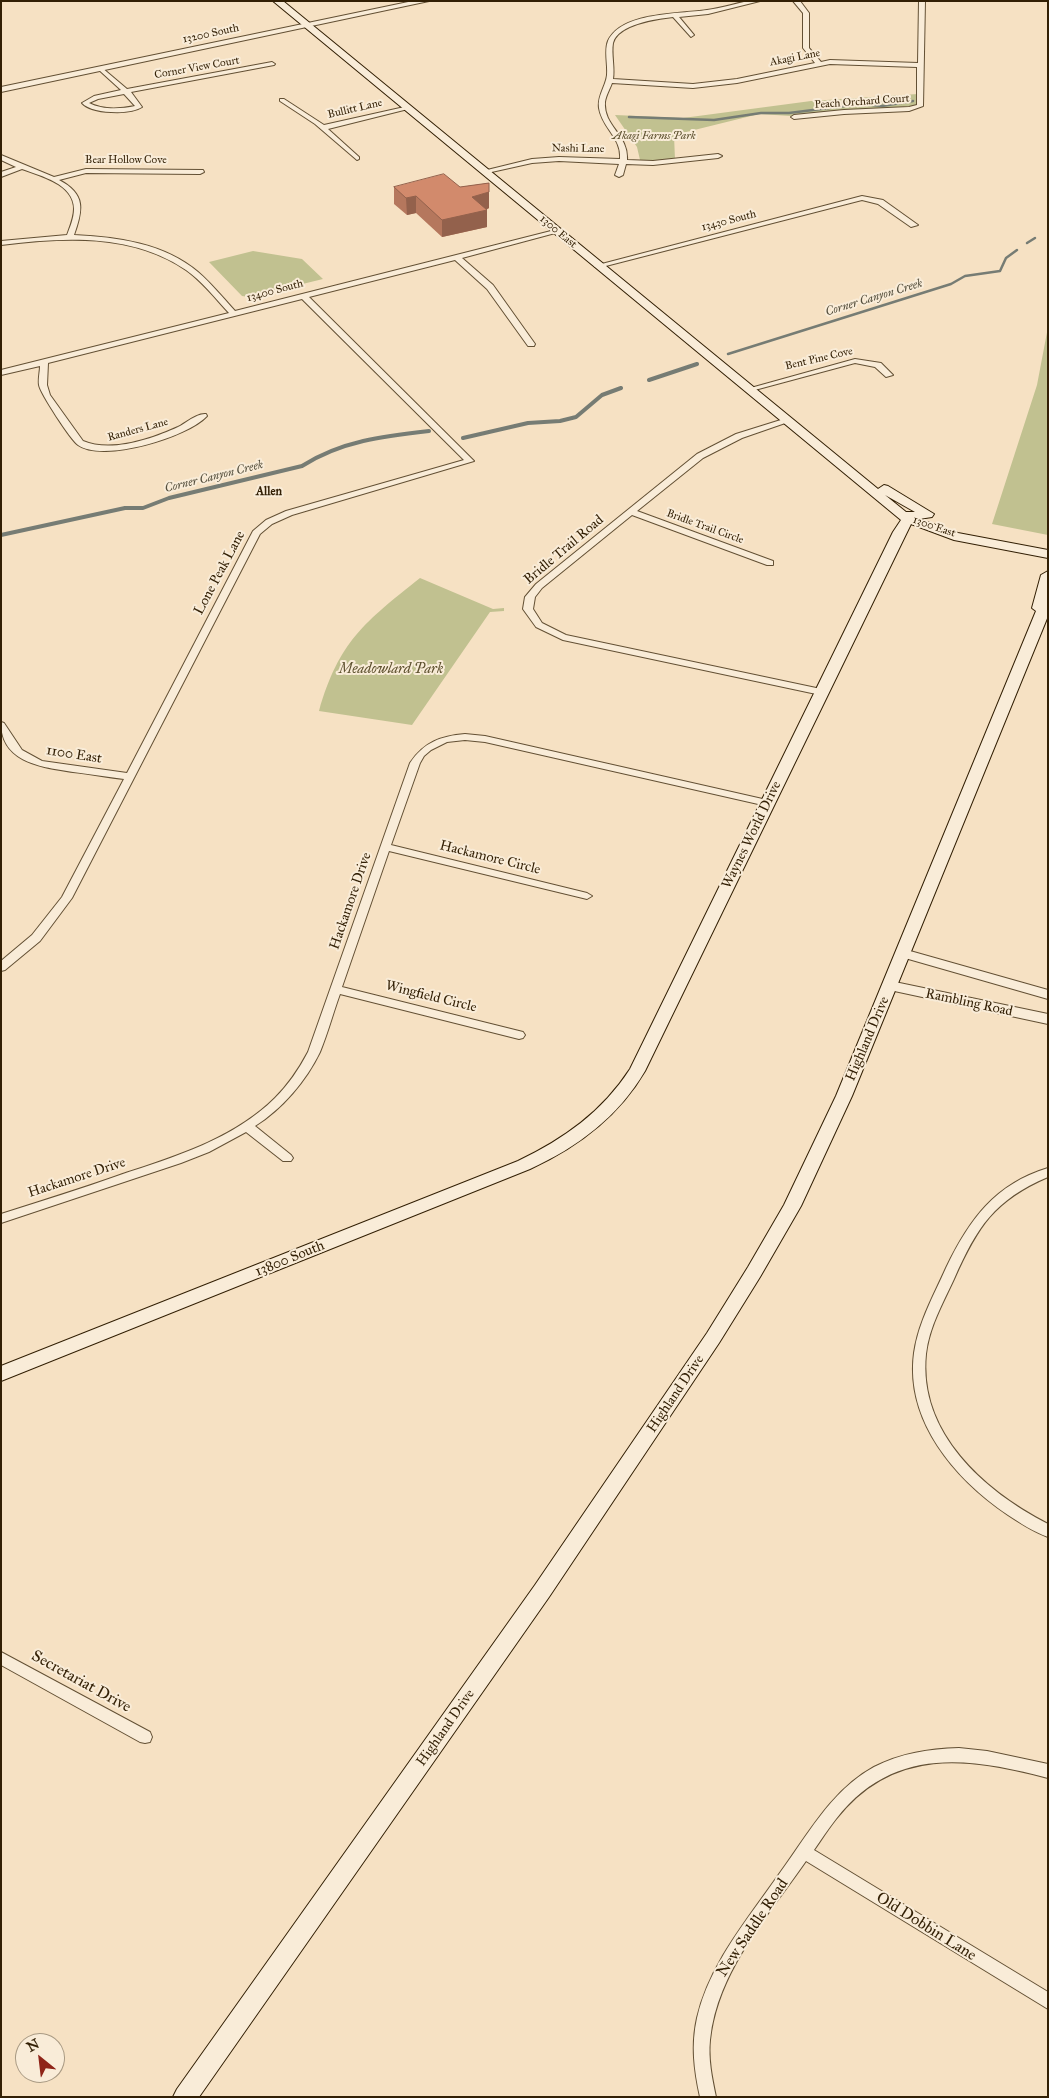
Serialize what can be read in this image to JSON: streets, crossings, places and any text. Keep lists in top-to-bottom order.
{
  "streets": {
    "main road": [
      "1300 East",
      "Waynes World Drive",
      "Highland Drive",
      "13800 South"
    ],
    "street": [
      "13200 South",
      "Akagi Lane",
      "Corner View Court",
      "Peach Orchard Court",
      "Bullitt Lane",
      "Nashi Lane",
      "Bear Hollow Cove",
      "13430 South",
      "13400 South",
      "Bent Pine Cove",
      "Randers Lane",
      "Bridle Trail Circle",
      "Bridle Trail Road",
      "Lone Peak Lane",
      "1100 East",
      "Hackamore Circle",
      "Hackamore Drive",
      "Wingfield Circle",
      "Rambling Road",
      "Secretariat Drive",
      "Old Dobbin Lane",
      "New Saddle Road"
    ]
  },
  "crossings": [
    ["13200 South", "1300 East"],
    ["Akagi Lane", "Peach Orchard Court"],
    ["Akagi Lane", "Nashi Lane"],
    ["Bullitt Lane", "1300 East"],
    ["Nashi Lane", "1300 East"],
    ["13430 South", "1300 East"],
    ["1300 East", "13400 South"],
    ["1300 East", "Bent Pine Cove"],
    ["1300 East", "Bridle Trail Road"],
    ["1300 East", "Waynes World Drive"],
    ["13400 South", "Randers Lane"],
    ["13400 South", "Lone Peak Lane"],
    ["Bridle Trail Circle", "Bridle Trail Road"],
    ["Bridle Trail Road", "Waynes World Drive"],
    ["Lone Peak Lane", "1100 East"],
    ["Waynes World Drive", "Hackamore Drive"],
    ["Waynes World Drive", "13800 South"],
    ["Hackamore Circle", "Hackamore Drive"],
    ["Hackamore Drive", "Wingfield Circle"],
    ["Rambling Road", "Highland Drive"],
    ["Old Dobbin Lane", "New Saddle Road"]
  ],
  "districts": ["Allen"],
  "water": ["Corner Canyon Creek"],
  "parks": ["Akagi Farms Park", "Meadowlard Park"],
  "north": "top left"
}
